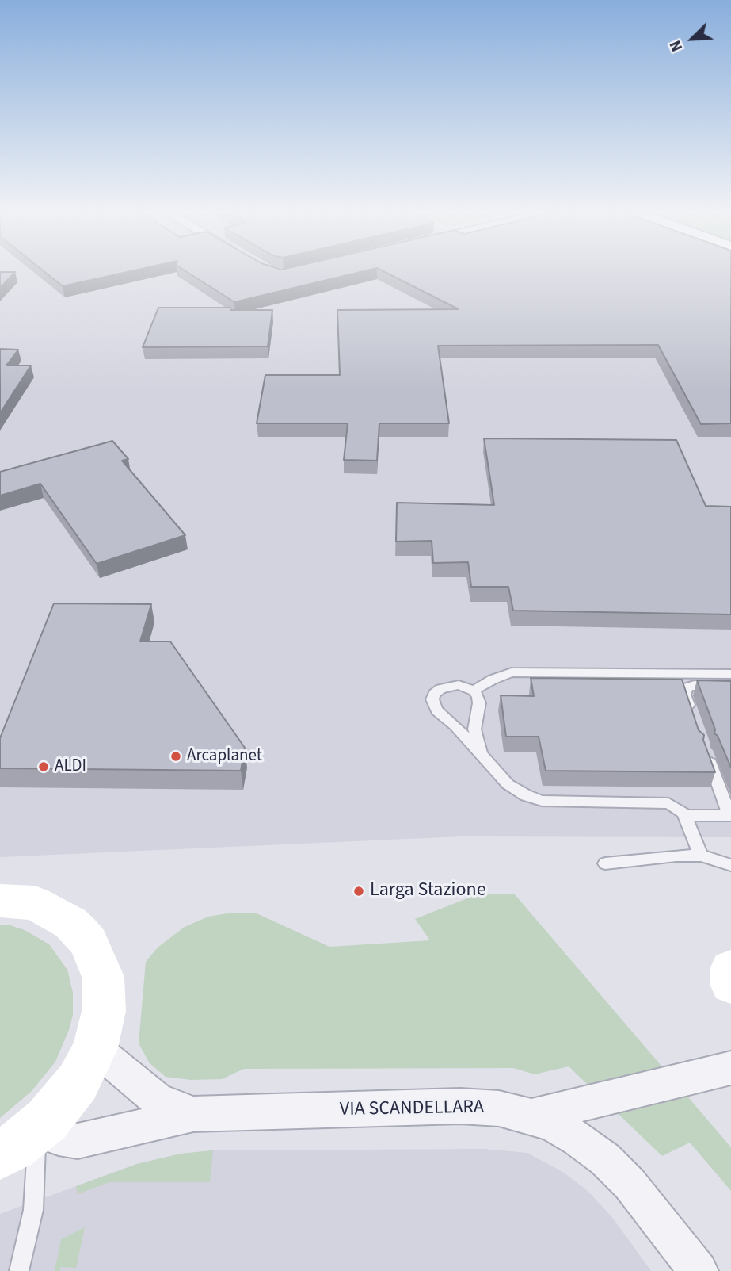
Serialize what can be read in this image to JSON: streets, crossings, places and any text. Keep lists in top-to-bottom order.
{
  "streets": {
    "street": ["VIA SCANDELLARA"]
  },
  "places": ["Arcaplanet", "ALDI", "Larga Stazione"],
  "north": "bottom left"
}
